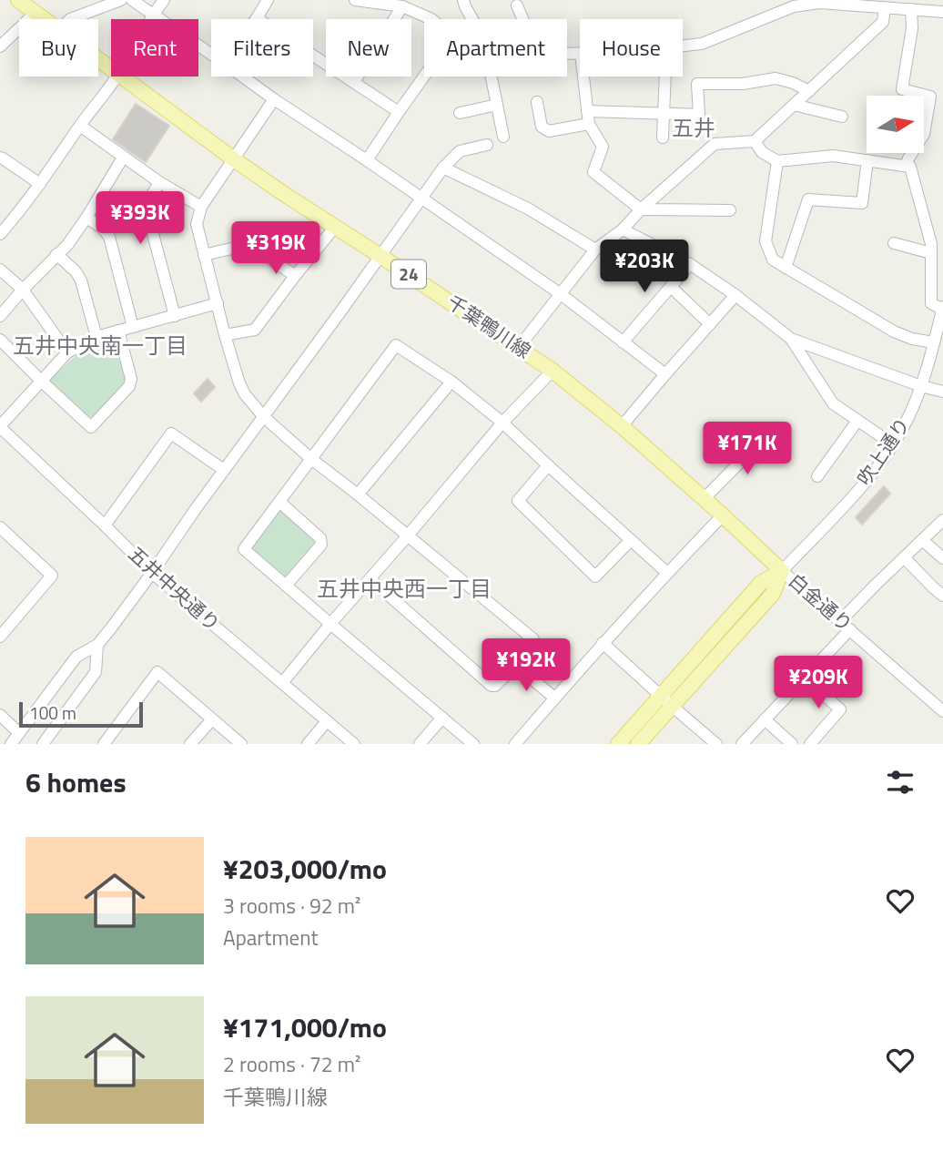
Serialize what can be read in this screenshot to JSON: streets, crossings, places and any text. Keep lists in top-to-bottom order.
{
  "streets": {
    "main road": ["24", "千葉鴨川線", "吹上通り"],
    "street": ["五井中央通り", "白金通り"]
  },
  "crossings": [
    ["千葉鴨川線", "吹上通り"],
    ["千葉鴨川線", "白金通り"],
    ["吹上通り", "白金通り"]
  ],
  "districts": ["五井", "五井中央南一丁目", "五井中央西一丁目"],
  "scale_bar": "100 m",
  "north": "right",
  "page": {
    "chip": [
      "Buy",
      "Rent",
      "Filters",
      "New",
      "Apartment",
      "House"
    ],
    "price": [
      "¥393K",
      "¥319K",
      "¥203K",
      "¥171K",
      "¥192K",
      "¥209K"
    ],
    "scale": "100 m",
    "heading": "6 homes",
    "list": [
      {
        "name": "¥203,000/mo",
        "note": "3 rooms · 92 m² · Apartment"
      },
      {
        "name": "¥171,000/mo",
        "note": "2 rooms · 72 m² · 千葉鴨川線"
      }
    ]
  }
}
